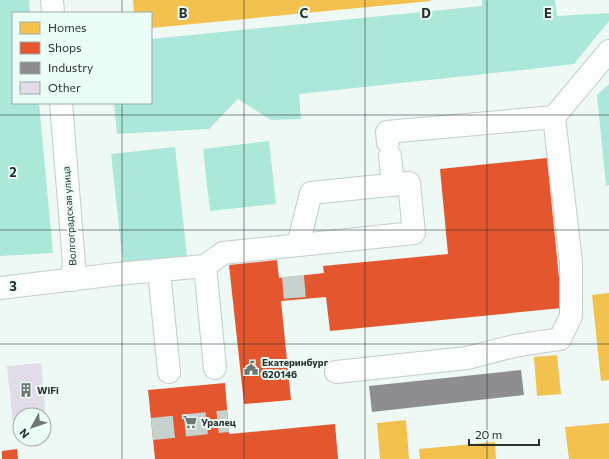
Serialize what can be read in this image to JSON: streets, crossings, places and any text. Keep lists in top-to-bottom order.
{
  "streets": {
    "street": ["Волгоградская улица"]
  },
  "places": {
    "public building": ["Екатеринбург 620146"],
    "building": ["WiFi"],
    "supermarket": ["Уралец"]
  },
  "legend": [
    "Homes",
    "Shops",
    "Industry",
    "Other"
  ],
  "scale_bar": "20 m",
  "north": "bottom left",
  "grid": {
    "columns": [
      "B",
      "C",
      "D",
      "E"
    ],
    "rows": ["2", "3"]
  }
}
